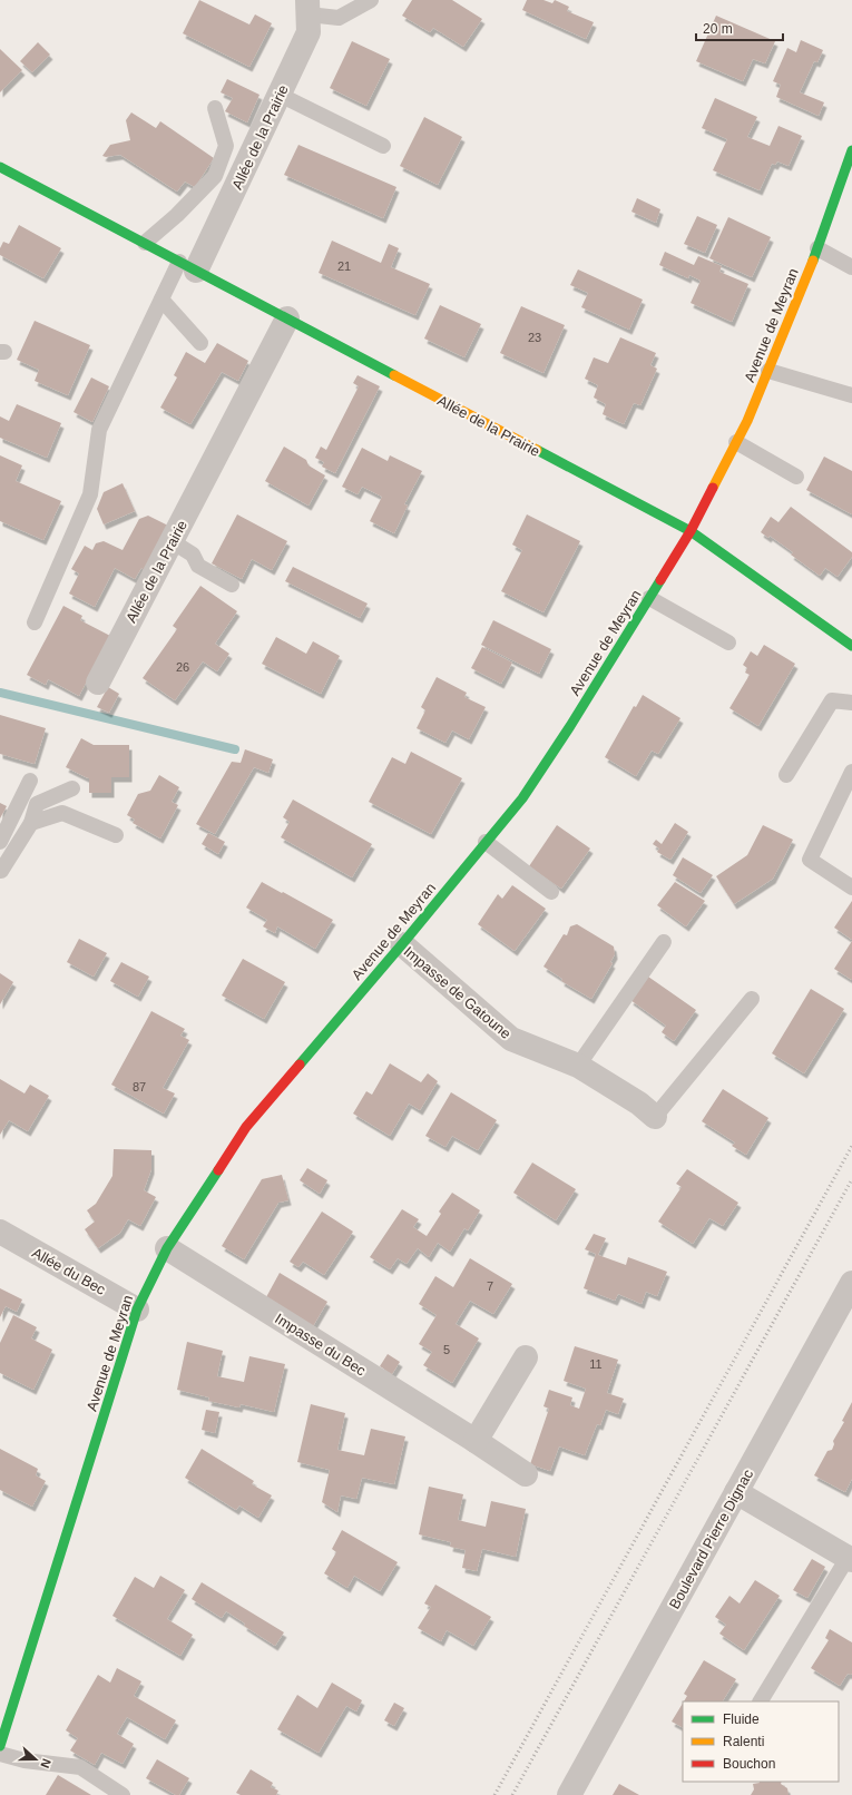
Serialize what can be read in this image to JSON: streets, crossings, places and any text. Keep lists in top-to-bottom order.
{
  "streets": {
    "street": [
      "Allée de la Prairie",
      "Avenue de Meyran",
      "Impasse de Gatoune",
      "Allée du Bec",
      "Impasse du Bec",
      "Boulevard Pierre Dignac"
    ]
  },
  "crossings": [
    ["Allée de la Prairie", "Avenue de Meyran"],
    ["Avenue de Meyran", "Impasse de Gatoune"],
    ["Avenue de Meyran", "Allée du Bec"],
    ["Avenue de Meyran", "Impasse du Bec"]
  ],
  "house_numbers": [
    "21",
    "23",
    "26",
    "87",
    "7",
    "5",
    "11"
  ],
  "legend": ["Fluide", "Ralenti", "Bouchon"],
  "scale_bar": "20 m",
  "north": "right"
}
